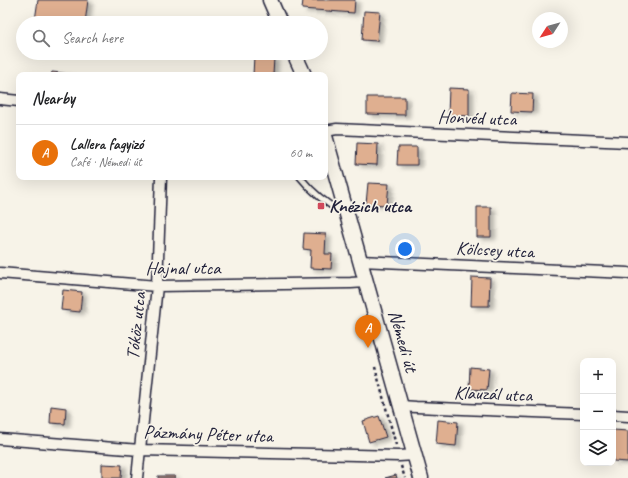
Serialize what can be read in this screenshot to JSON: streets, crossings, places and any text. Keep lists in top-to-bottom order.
{
  "streets": {
    "main road": ["Némedi út"],
    "street": [
      "Honvéd utca",
      "Kölcsey utca",
      "Hajnal utca",
      "Tóköz utca",
      "Klauzál utca",
      "Pázmány Péter utca"
    ]
  },
  "crossings": [
    ["Kölcsey utca", "Némedi út"],
    ["Hajnal utca", "Tóköz utca"],
    ["Hajnal utca", "Némedi út"],
    ["Tóköz utca", "Pázmány Péter utca"],
    ["Némedi út", "Klauzál utca"],
    ["Némedi út", "Pázmány Péter utca"]
  ],
  "places": {
    "transit": ["Knézich utca"]
  },
  "north": "bottom left",
  "page": {
    "search": "Search here",
    "heading": "Nearby",
    "list": [
      {
        "mark": "A",
        "name": "Lallera fagyizó",
        "note": "Café · Némedi út",
        "value": "60 m"
      }
    ],
    "pins": "A",
    "map_buttons": ["+", "−"]
  }
}
